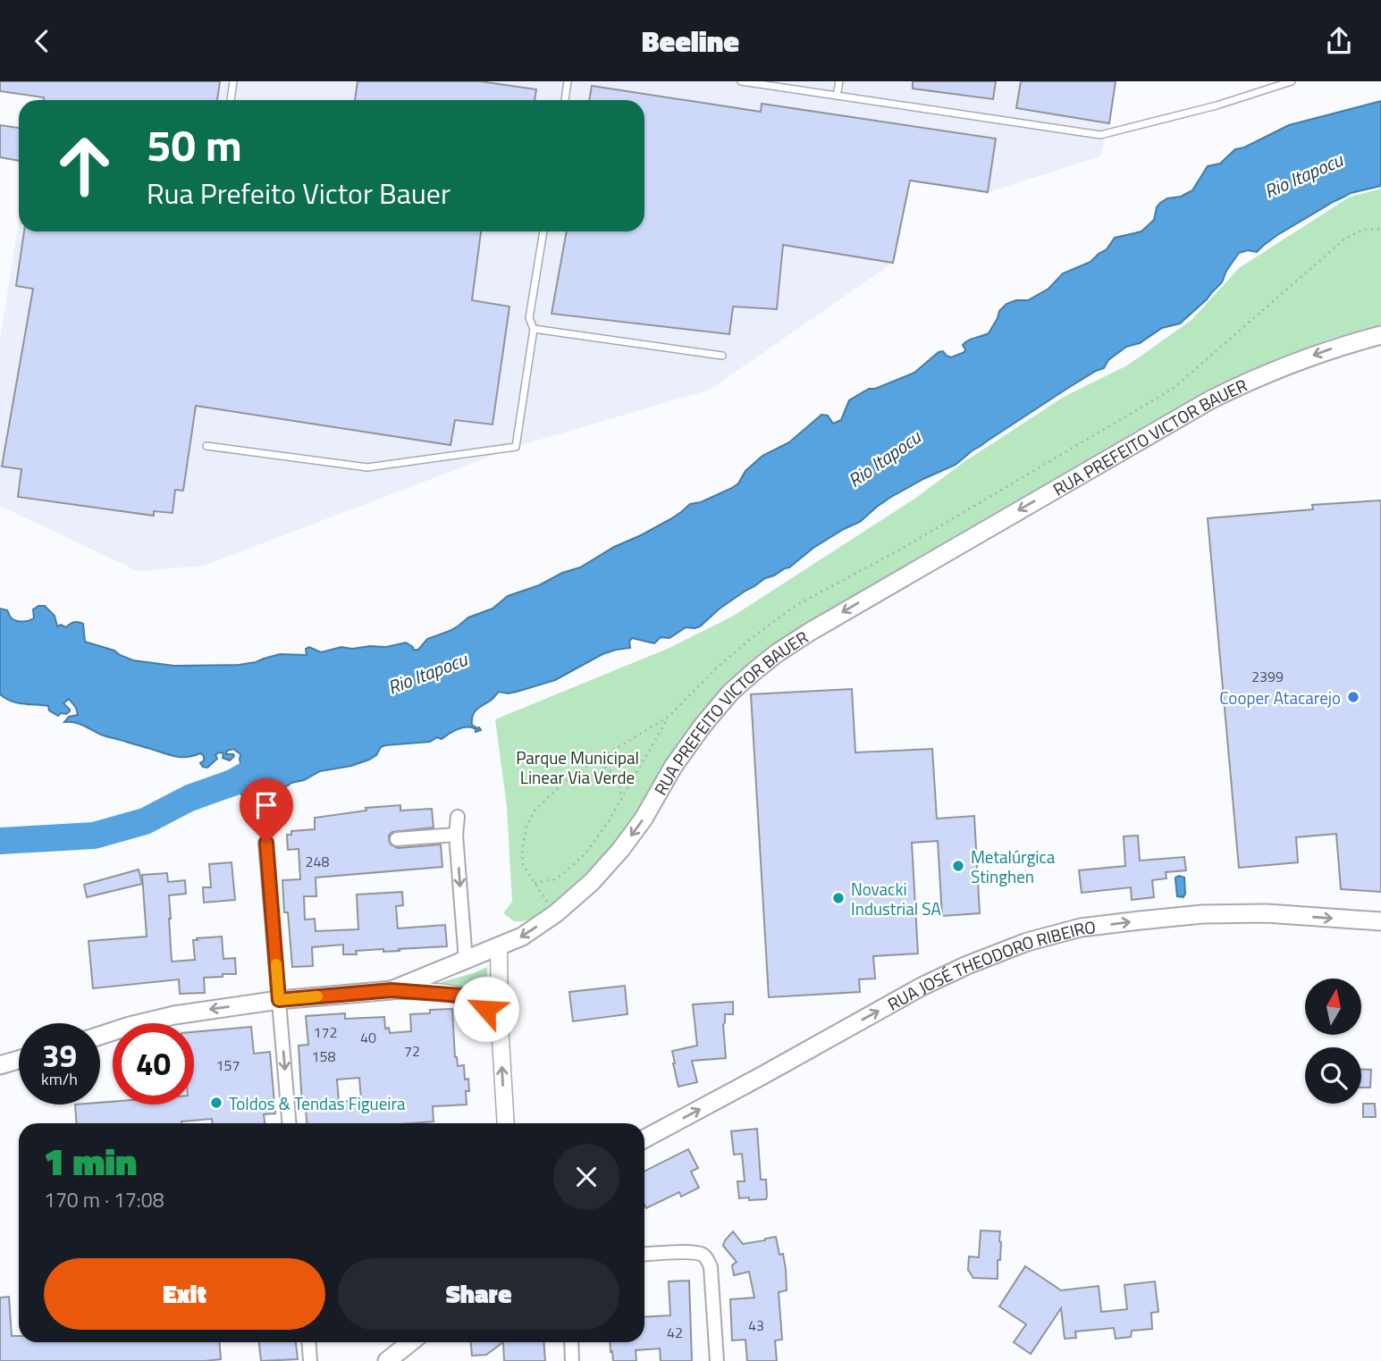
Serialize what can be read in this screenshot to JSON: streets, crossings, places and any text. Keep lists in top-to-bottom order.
{
  "streets": {
    "main road": ["RUA PREFEITO VICTOR BAUER", "RUA JOSÉ THEODORO RIBEIRO"]
  },
  "one_way": ["RUA PREFEITO VICTOR BAUER", "RUA JOSÉ THEODORO RIBEIRO"],
  "water": ["Rio Itapocu"],
  "parks": ["Parque Municipal Linear Via Verde"],
  "places": [
    "Cooper Atacarejo",
    "Metalúrgica Stinghen",
    "Novacki Industrial SA",
    "Toldos & Tendas Figueira"
  ],
  "house_numbers": [
    "2399",
    "248",
    "172",
    "40",
    "72",
    "158",
    "157",
    "43",
    "42"
  ],
  "north": "top",
  "page": {
    "header": "Beeline",
    "turn": ["50 m", "Rua Prefeito Victor Bauer"],
    "speed": "39 km/h",
    "limit": "40",
    "heading": ["1 min", "170 m · 17:08"],
    "buttons": ["Exit", "Share"]
  }
}
